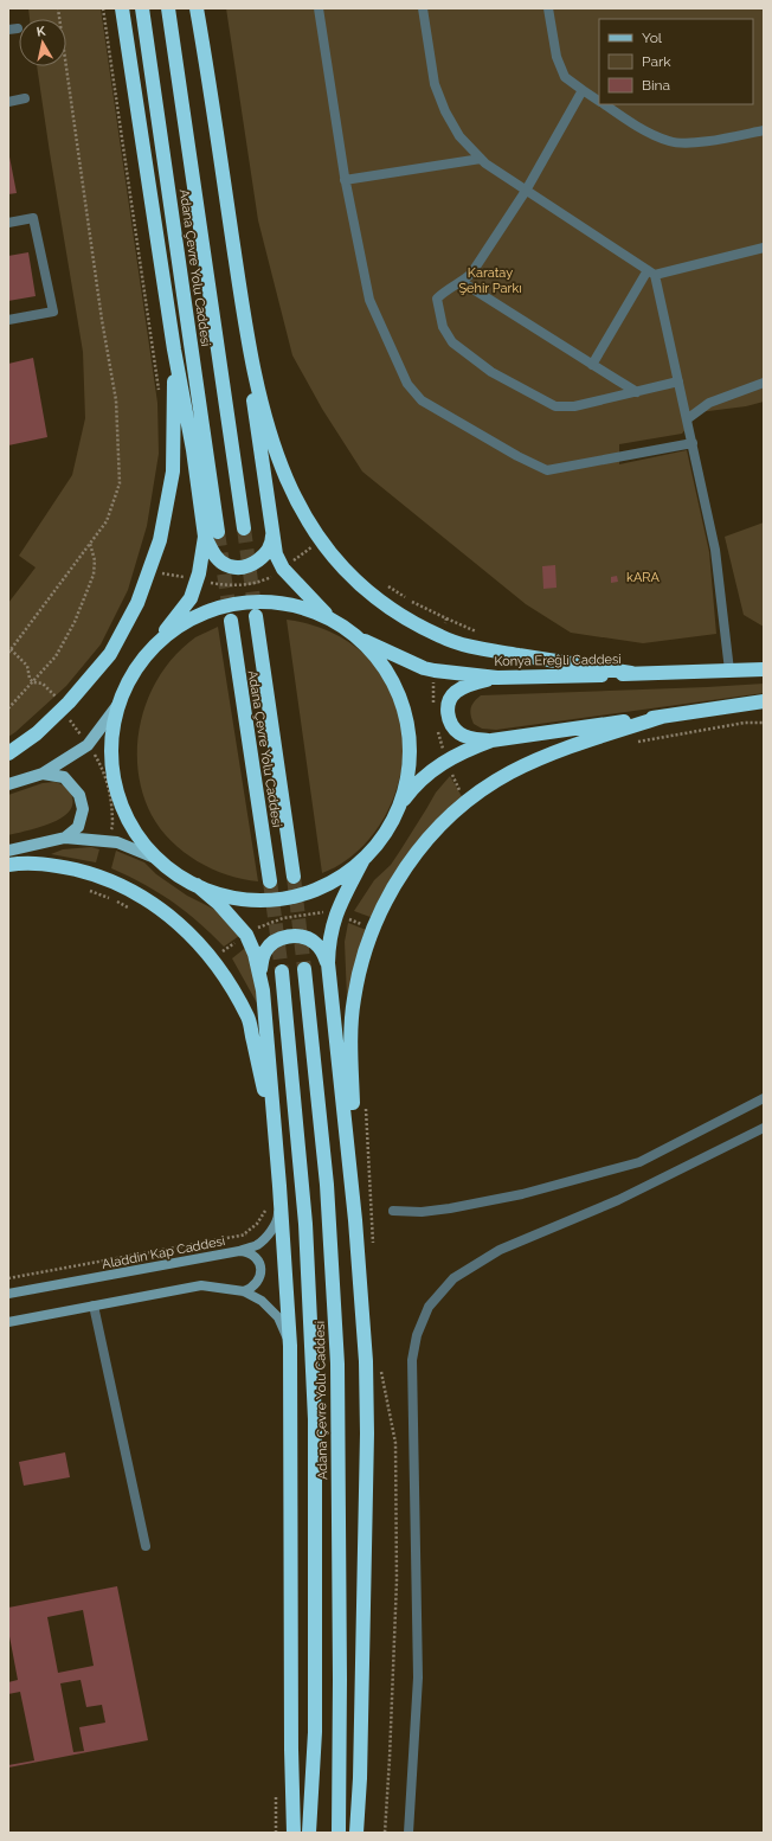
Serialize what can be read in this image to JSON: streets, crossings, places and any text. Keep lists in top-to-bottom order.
{
  "streets": {
    "highway": ["Adana Çevre Yolu Caddesi", "Konya Ereğli Caddesi"],
    "street": ["Aladdin Kap Caddesi"]
  },
  "parks": ["Karatay Şehir Parkı", "kARA"],
  "legend": ["Yol", "Park", "Bina"],
  "north": "top"
}
